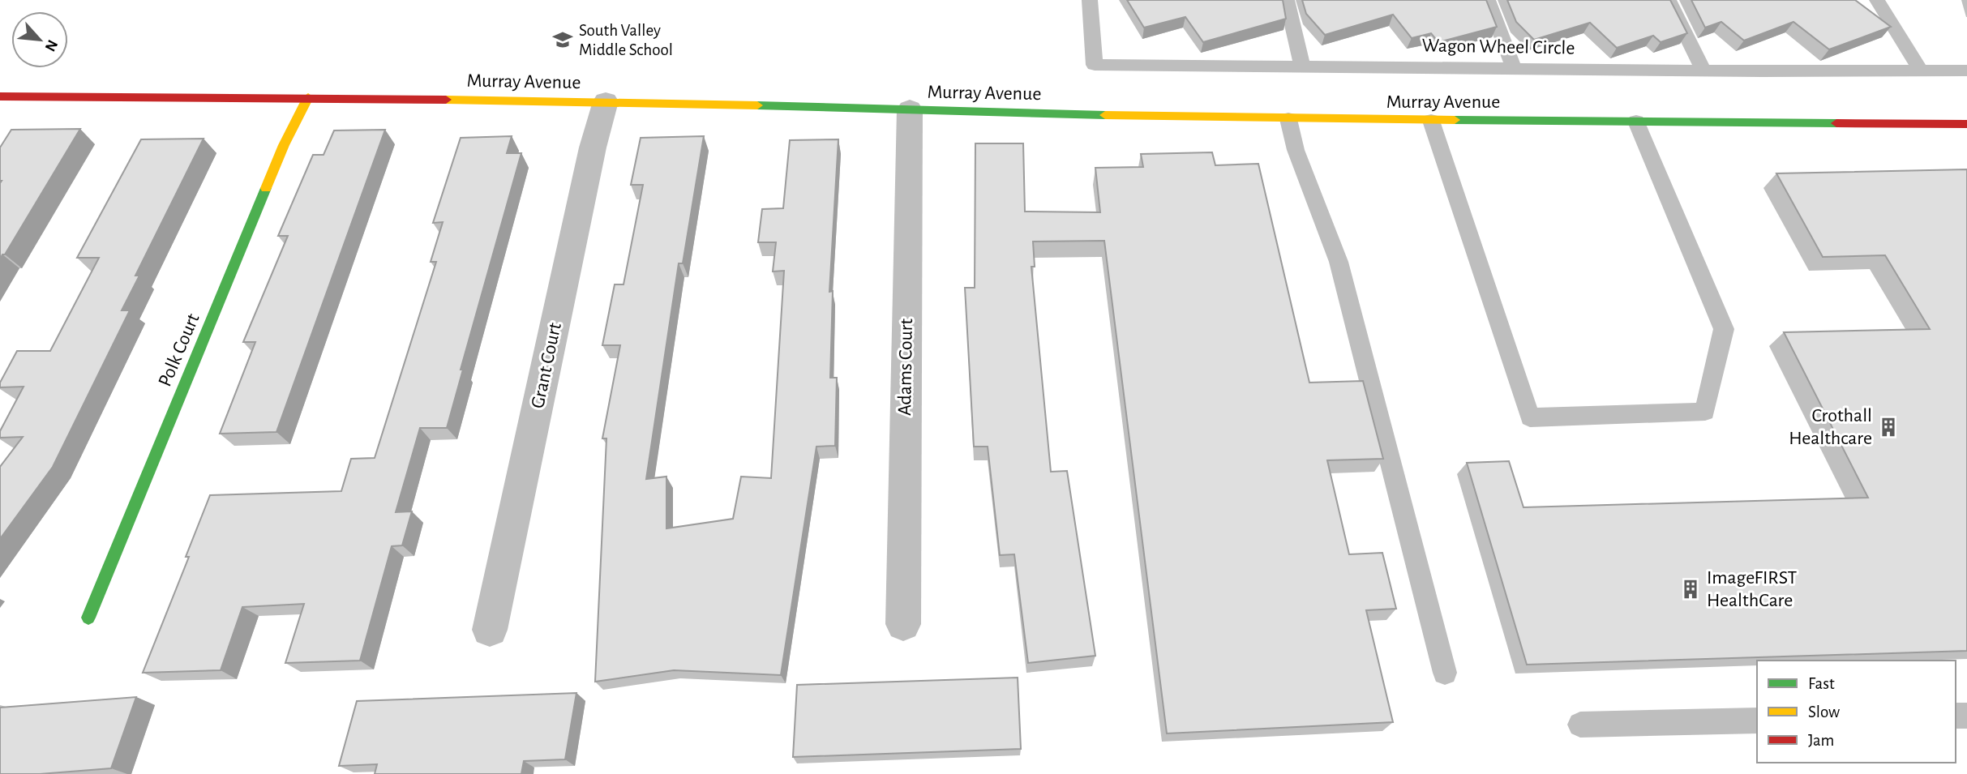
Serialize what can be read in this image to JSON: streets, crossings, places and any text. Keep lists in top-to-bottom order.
{
  "streets": {
    "street": [
      "Murray Avenue",
      "Polk Court",
      "Grant Court",
      "Adams Court"
    ],
    "lane": ["Wagon Wheel Circle"]
  },
  "crossings": [
    ["Murray Avenue", "Polk Court"],
    ["Murray Avenue", "Grant Court"],
    ["Murray Avenue", "Adams Court"]
  ],
  "places": {
    "school or university": ["South Valley Middle School"],
    "building": ["Crothall Healthcare", "ImageFIRST HealthCare"]
  },
  "legend": ["Fast", "Slow", "Jam"],
  "north": "bottom right"
}
